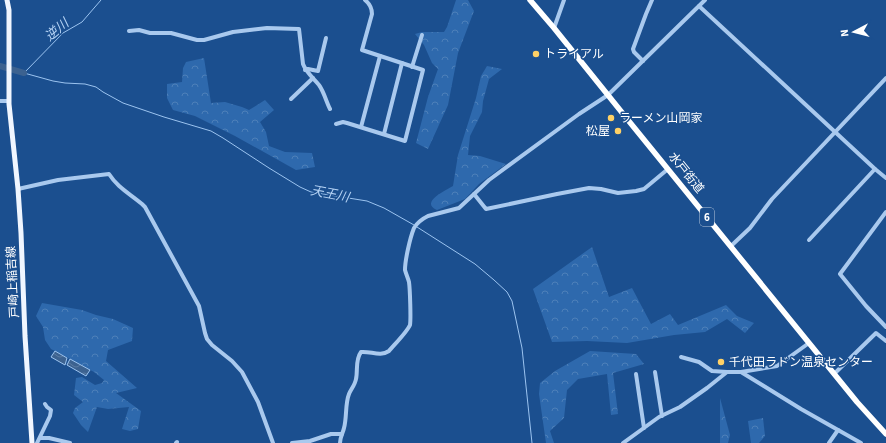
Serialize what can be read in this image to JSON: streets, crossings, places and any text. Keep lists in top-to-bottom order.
{
  "streets": {
    "highway": ["水戸街道", "6"],
    "main road": ["戸崎上稲吉線"]
  },
  "water": ["逆川", "天王川"],
  "places": [
    "トライアル",
    "ラーメン山岡家",
    "松屋",
    "千代田ラドン温泉センター"
  ],
  "north": "left"
}
